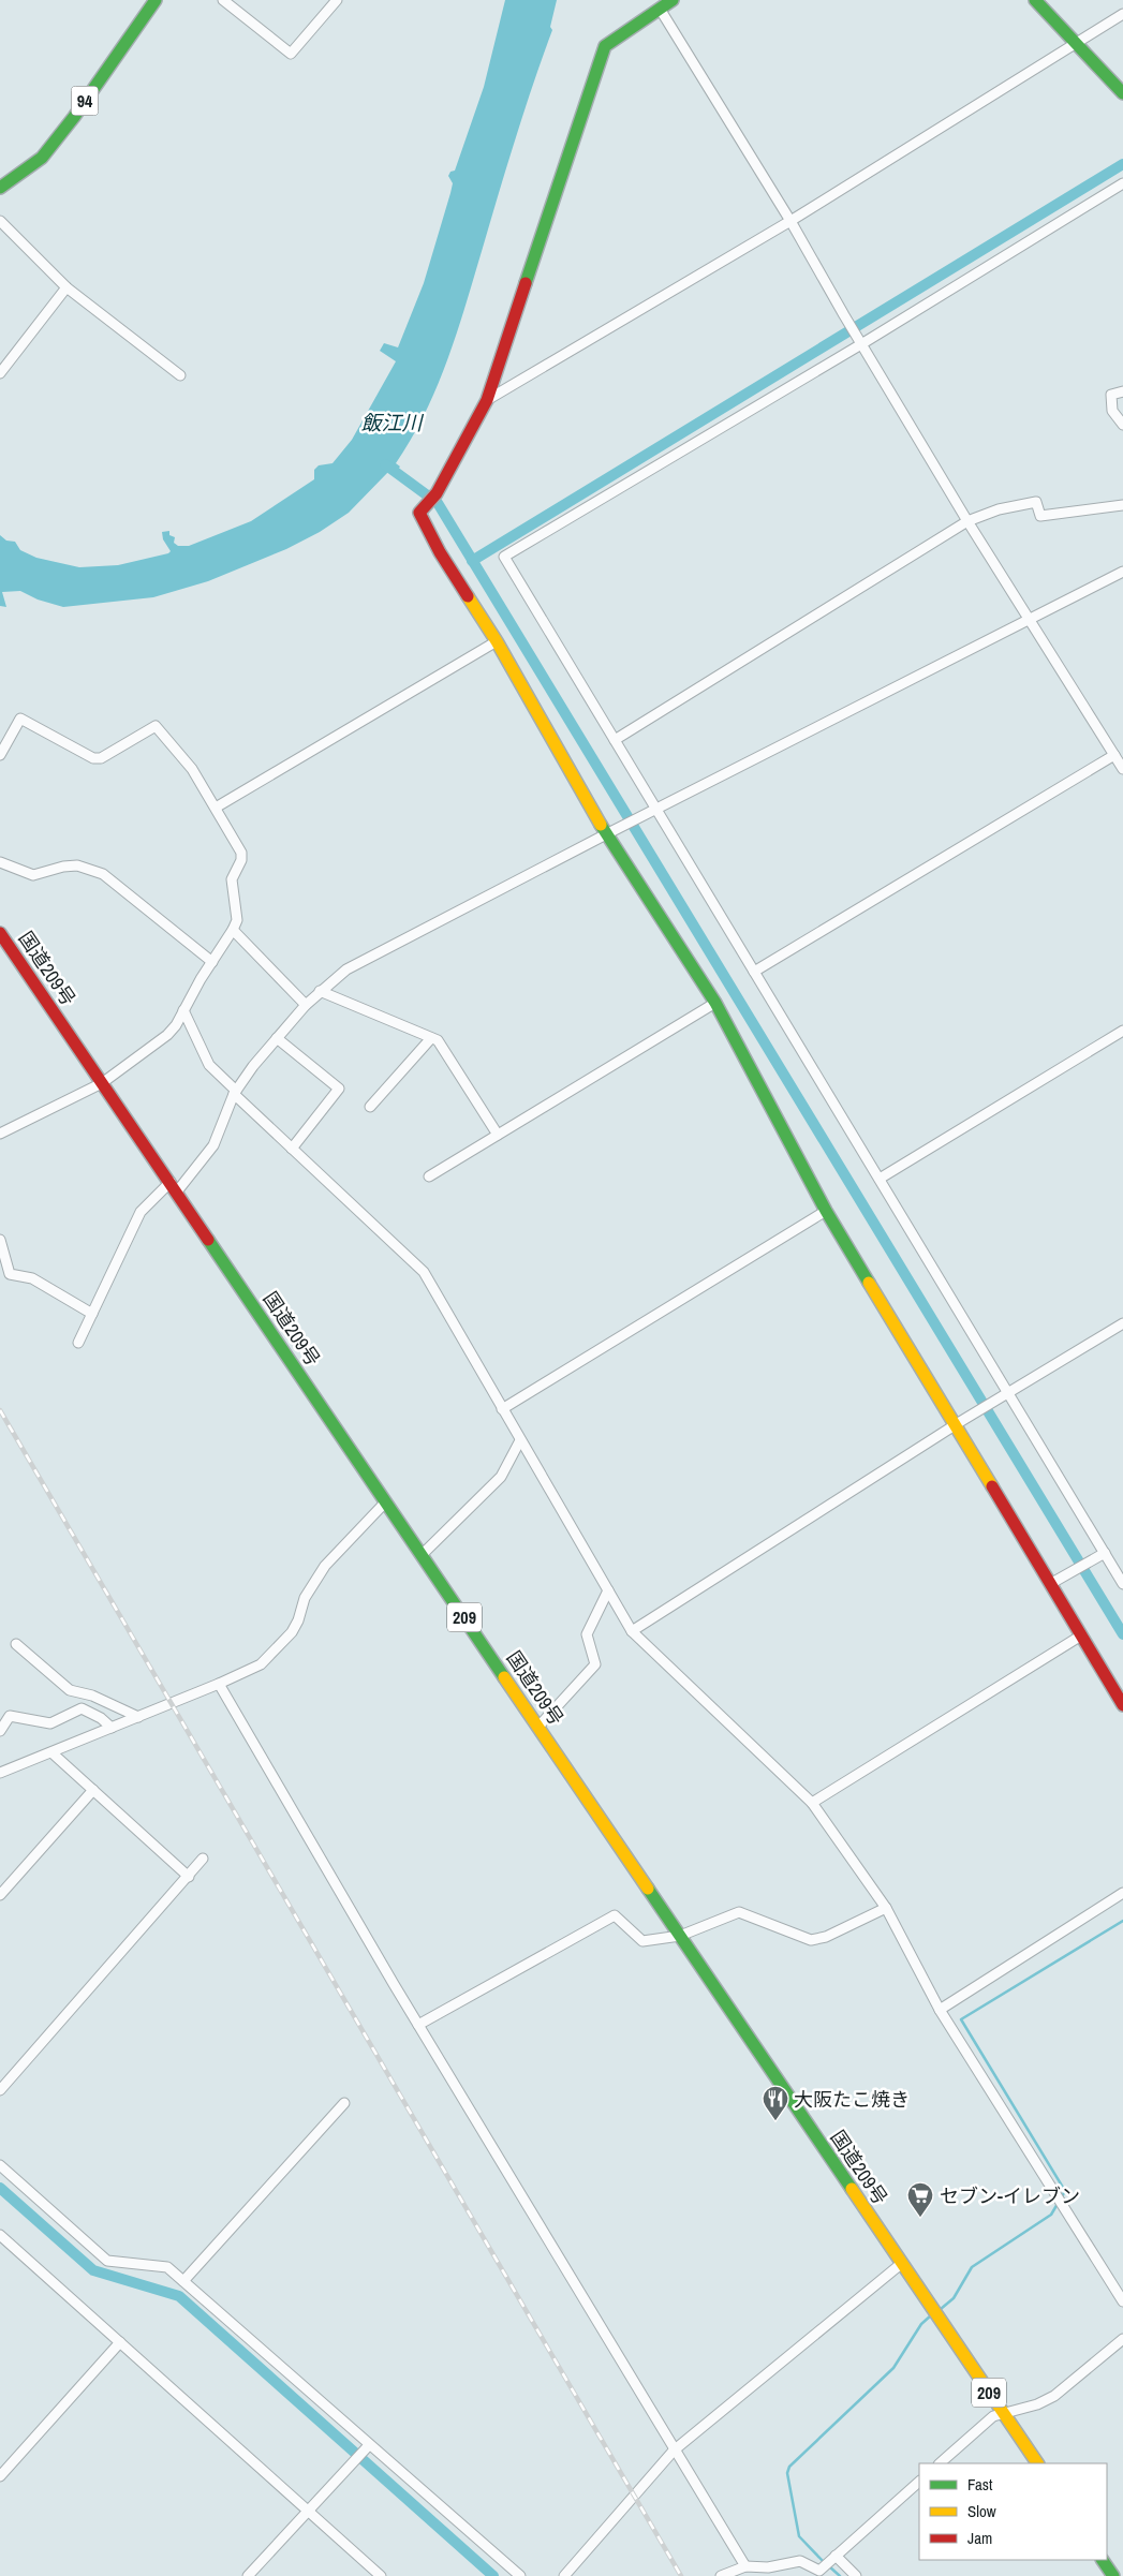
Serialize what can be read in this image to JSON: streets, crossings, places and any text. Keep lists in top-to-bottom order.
{
  "streets": {
    "main road": ["94", "国道209号", "209"]
  },
  "water": ["飯江川"],
  "places": {
    "restaurant": ["大阪たこ焼き"],
    "supermarket": ["セブン-イレブン"]
  },
  "legend": ["Fast", "Slow", "Jam"]
}
